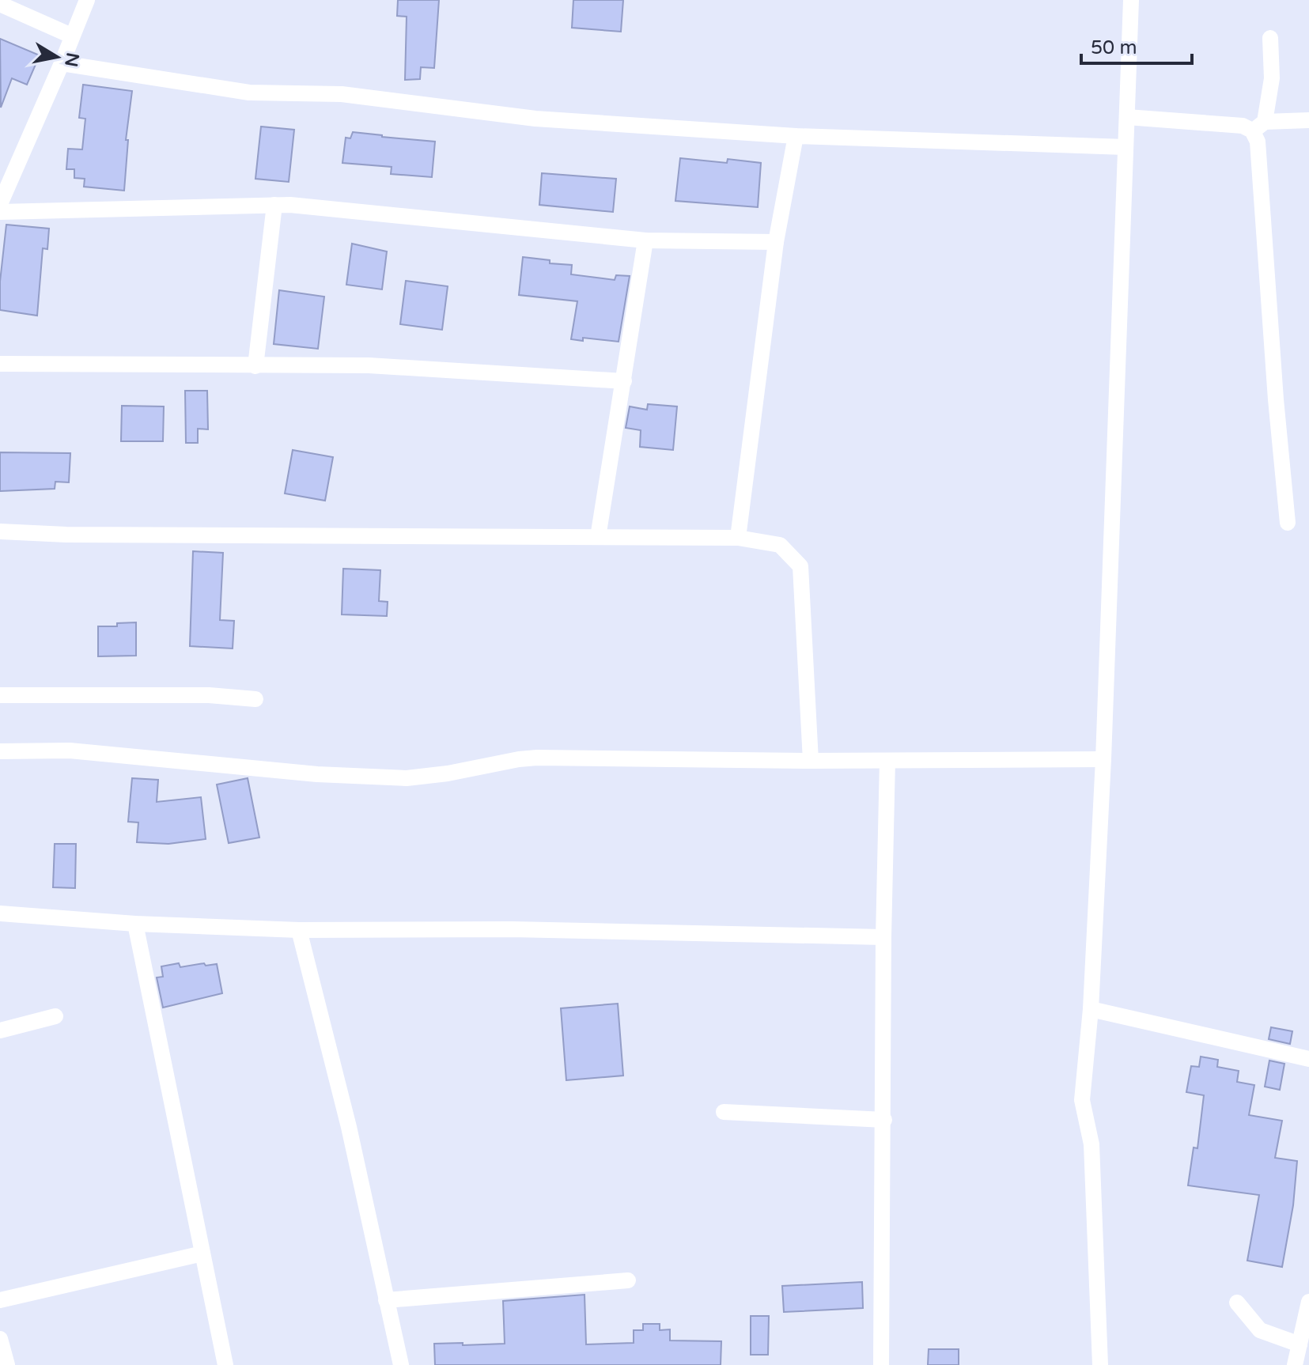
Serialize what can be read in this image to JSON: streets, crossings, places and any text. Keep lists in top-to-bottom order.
{
  "scale_bar": "50 m",
  "north": "right"
}
